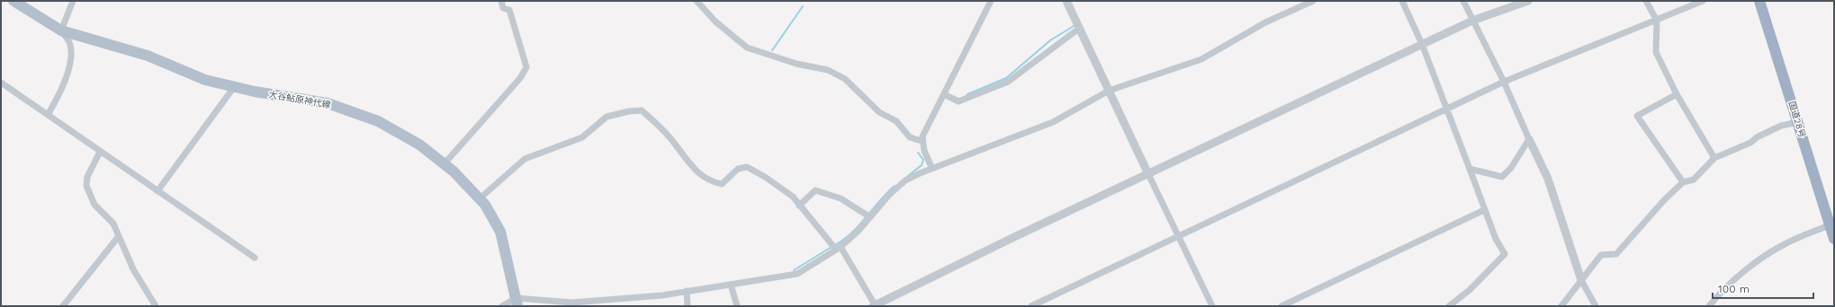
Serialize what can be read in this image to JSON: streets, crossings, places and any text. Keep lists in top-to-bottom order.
{
  "streets": {
    "highway": ["国道28号"],
    "main road": ["大谷鮎原神代線"]
  },
  "scale_bar": "100 m"
}
